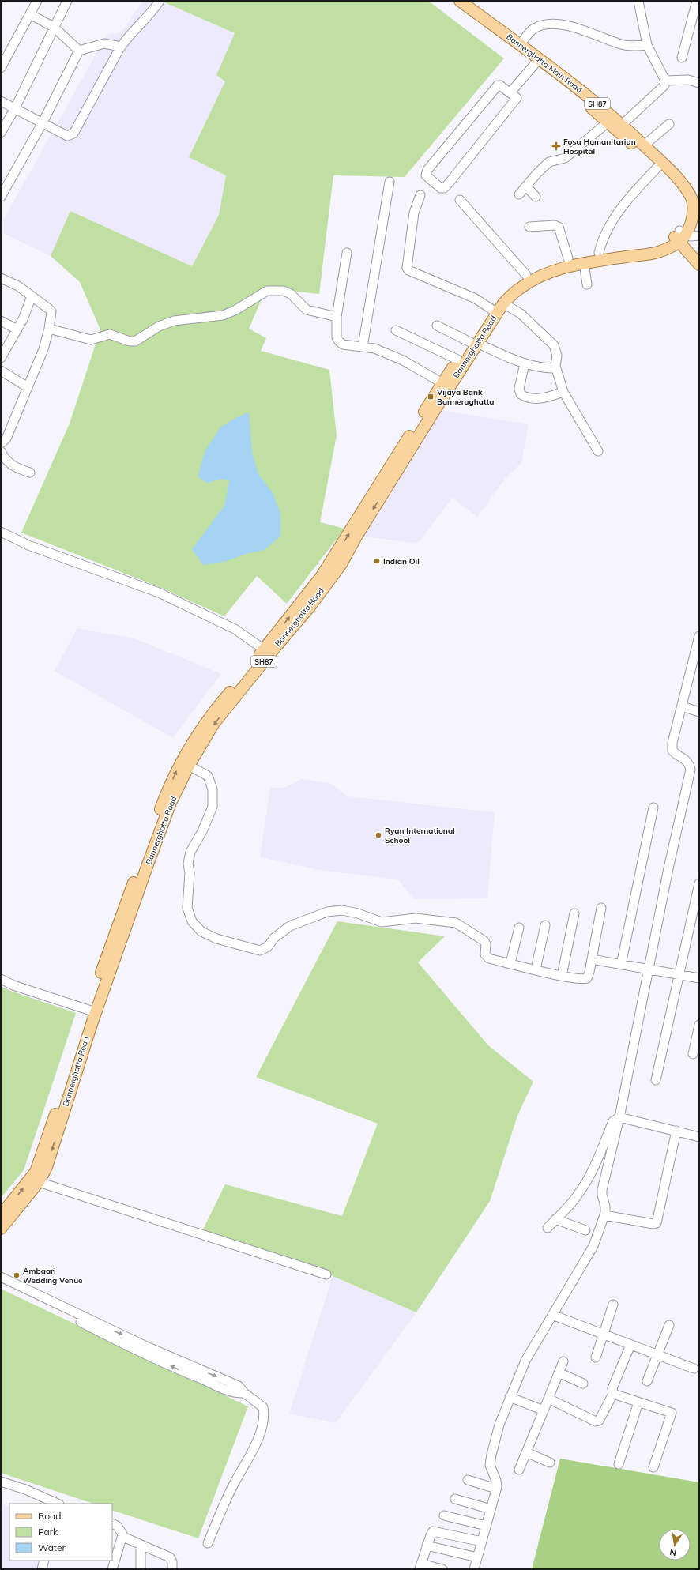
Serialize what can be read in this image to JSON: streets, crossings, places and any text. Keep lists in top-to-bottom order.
{
  "streets": {
    "main road": ["Bannerghatta Main Road", "SH87", "Bannerghatta Road"]
  },
  "crossings": [
    ["Bannerghatta Main Road", "Bannerghatta Road"]
  ],
  "places": {
    "health": ["Fosa Humanitarian Hospital"],
    "transit": ["Vijaya Bank Bannerughatta"],
    "other": ["Indian Oil", "Ryan International School", "Ambaari Wedding Venue"]
  },
  "legend": ["Road", "Park", "Water"],
  "north": "bottom"
}
